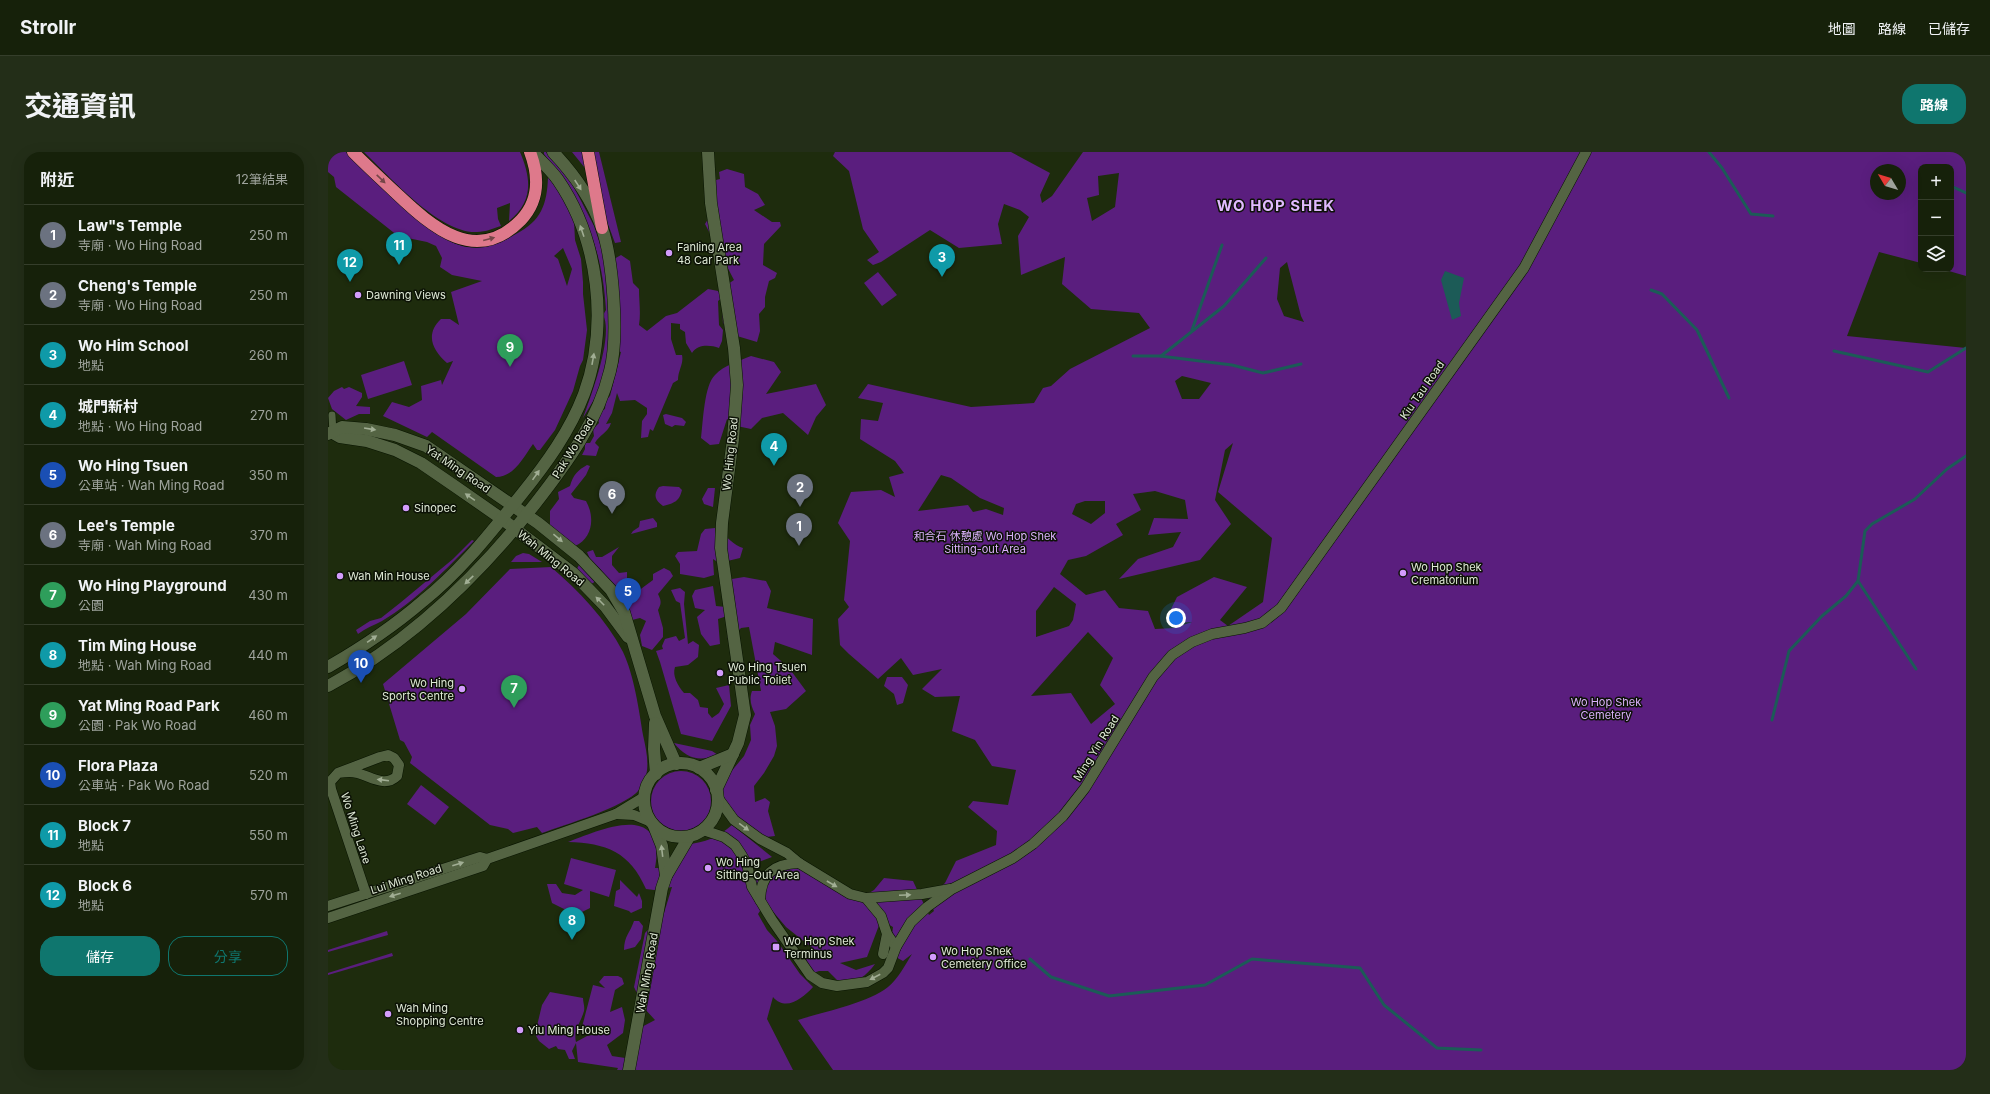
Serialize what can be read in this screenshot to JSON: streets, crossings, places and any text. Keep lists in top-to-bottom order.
{
  "streets": {
    "main road": [
      "Pak Wo Road",
      "Wo Hing Road",
      "Yat Ming Road",
      "Wah Ming Road"
    ],
    "street": [
      "Kiu Tau Road",
      "Ming Yin Road",
      "Wo Ming Lane",
      "Lui Ming Road"
    ]
  },
  "crossings": [
    ["Kiu Tau Road", "Ming Yin Road"],
    ["Pak Wo Road", "Yat Ming Road"],
    ["Pak Wo Road", "Wah Ming Road"],
    ["Wo Hing Road", "Wah Ming Road"],
    ["Wo Hing Road", "Ming Yin Road"],
    ["Wo Hing Road", "Lui Ming Road"],
    ["Yat Ming Road", "Wah Ming Road"],
    ["Wah Ming Road", "Ming Yin Road"],
    ["Wah Ming Road", "Lui Ming Road"],
    ["Ming Yin Road", "Lui Ming Road"],
    ["Wo Ming Lane", "Lui Ming Road"]
  ],
  "districts": ["WO HOP SHEK"],
  "parks": ["和合石 休憩處 Wo Hop Shek Sitting-out Area", "Wo Hop Shek Cemetery"],
  "places": {
    "other": [
      "Fanling Area 48 Car Park",
      "Dawning Views",
      "Sinopec",
      "Wo Hop Shek Crematorium",
      "Wah Min House",
      "Wo Hing Tsuen Public Toilet",
      "Wo Hing Sports Centre",
      "Wo Hing Sitting-Out Area",
      "Wo Hop Shek Cemetery Office",
      "Wah Ming Shopping Centre",
      "Yiu Ming House"
    ],
    "transit": ["Wo Hop Shek Terminus"]
  },
  "north": "top left",
  "page": {
    "header": "Strollr",
    "nav": ["地圖", "路線", "已儲存"],
    "title": "交通資訊",
    "buttons": [
      "路線",
      ["儲存", "分享"]
    ],
    "heading": ["附近", "12筆結果"],
    "map_buttons": ["+", "−"],
    "list": [
      {
        "mark": "1",
        "name": "Law\"s Temple",
        "note": "寺廟 · Wo Hing Road",
        "value": "250 m"
      },
      {
        "mark": "2",
        "name": "Cheng's Temple",
        "note": "寺廟 · Wo Hing Road",
        "value": "250 m"
      },
      {
        "mark": "3",
        "name": "Wo Him School",
        "note": "地點",
        "value": "260 m"
      },
      {
        "mark": "4",
        "name": "城門新村",
        "note": "地點 · Wo Hing Road",
        "value": "270 m"
      },
      {
        "mark": "5",
        "name": "Wo Hing Tsuen",
        "note": "公車站 · Wah Ming Road",
        "value": "350 m"
      },
      {
        "mark": "6",
        "name": "Lee's Temple",
        "note": "寺廟 · Wah Ming Road",
        "value": "370 m"
      },
      {
        "mark": "7",
        "name": "Wo Hing Playground",
        "note": "公園",
        "value": "430 m"
      },
      {
        "mark": "8",
        "name": "Tim Ming House",
        "note": "地點 · Wah Ming Road",
        "value": "440 m"
      },
      {
        "mark": "9",
        "name": "Yat Ming Road Park",
        "note": "公園 · Pak Wo Road",
        "value": "460 m"
      },
      {
        "mark": "10",
        "name": "Flora Plaza",
        "note": "公車站 · Pak Wo Road",
        "value": "520 m"
      },
      {
        "mark": "11",
        "name": "Block 7",
        "note": "地點",
        "value": "550 m"
      },
      {
        "mark": "12",
        "name": "Block 6",
        "note": "地點",
        "value": "570 m"
      }
    ],
    "pins": [
      "11",
      "3",
      "12",
      "9",
      "4",
      "2",
      "6",
      "1",
      "5",
      "10",
      "7",
      "8"
    ]
  }
}
